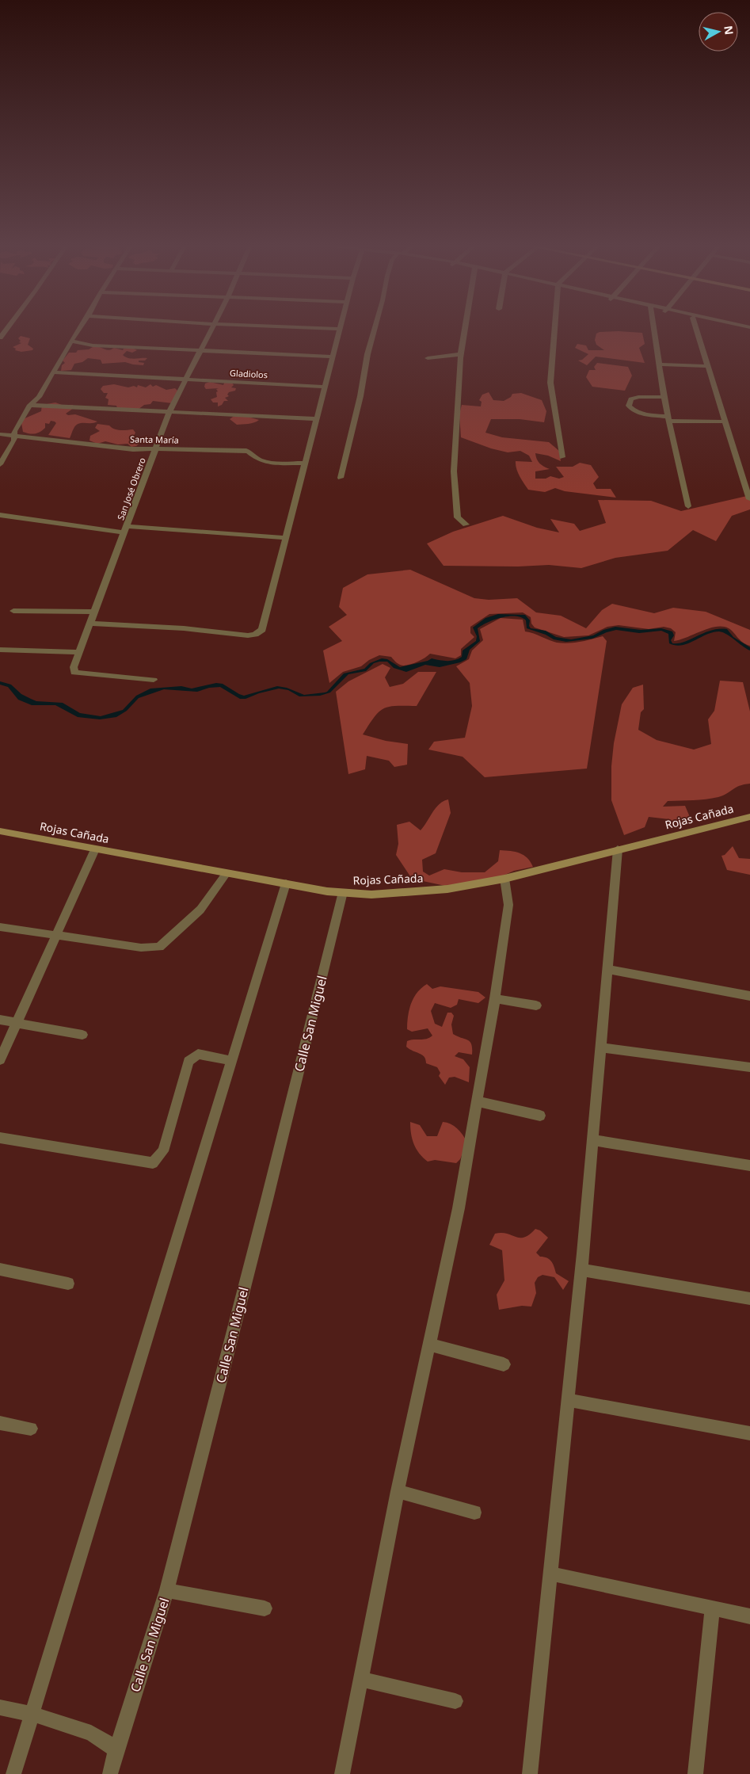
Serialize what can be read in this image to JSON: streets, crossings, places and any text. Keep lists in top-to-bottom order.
{
  "streets": {
    "main road": ["Rojas Cañada"],
    "street": [
      "Gladiolos",
      "Santa María",
      "San José Obrero",
      "Calle San Miguel"
    ]
  },
  "crossings": [
    ["Gladiolos", "San José Obrero"],
    ["Santa María", "San José Obrero"],
    ["Rojas Cañada", "Calle San Miguel"]
  ],
  "north": "right"
}
